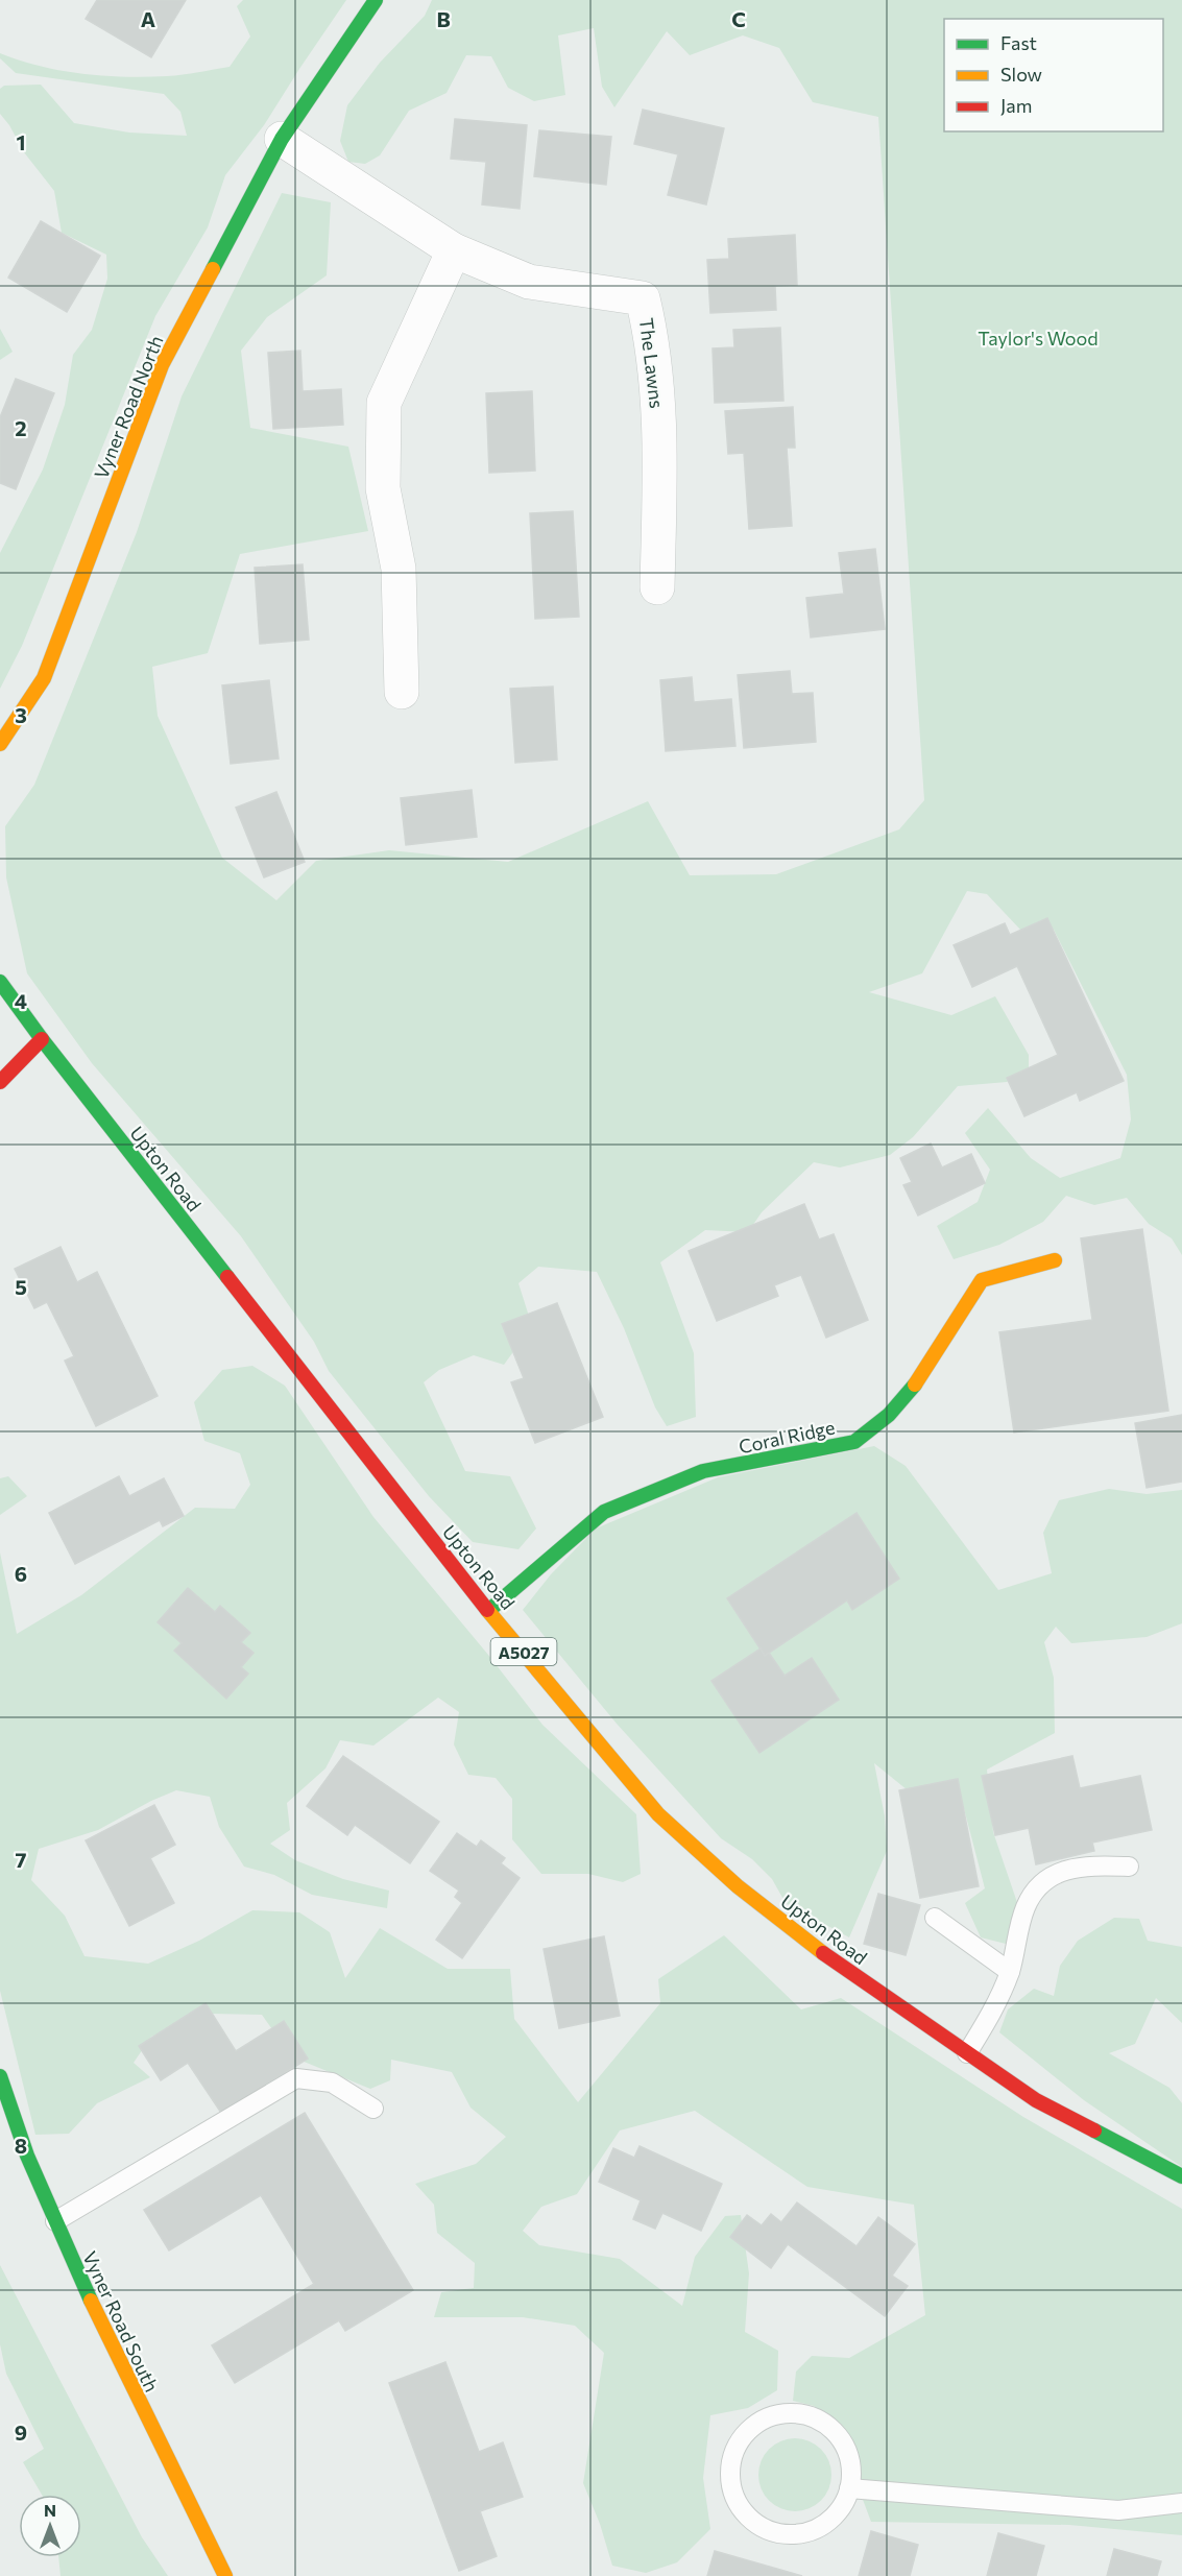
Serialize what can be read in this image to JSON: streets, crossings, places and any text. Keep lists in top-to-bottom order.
{
  "streets": {
    "street": [
      "The Lawns",
      "Vyner Road North",
      "Upton Road",
      "Coral Ridge",
      "A5027",
      "Vyner Road South"
    ]
  },
  "crossings": [
    ["The Lawns", "Vyner Road North"],
    ["Upton Road", "Coral Ridge"]
  ],
  "parks": ["Taylor's Wood"],
  "legend": ["Fast", "Slow", "Jam"],
  "north": "top",
  "grid": {
    "columns": ["A", "B", "C"],
    "rows": [
      "1",
      "2",
      "3",
      "4",
      "5",
      "6",
      "7",
      "8",
      "9"
    ]
  }
}
